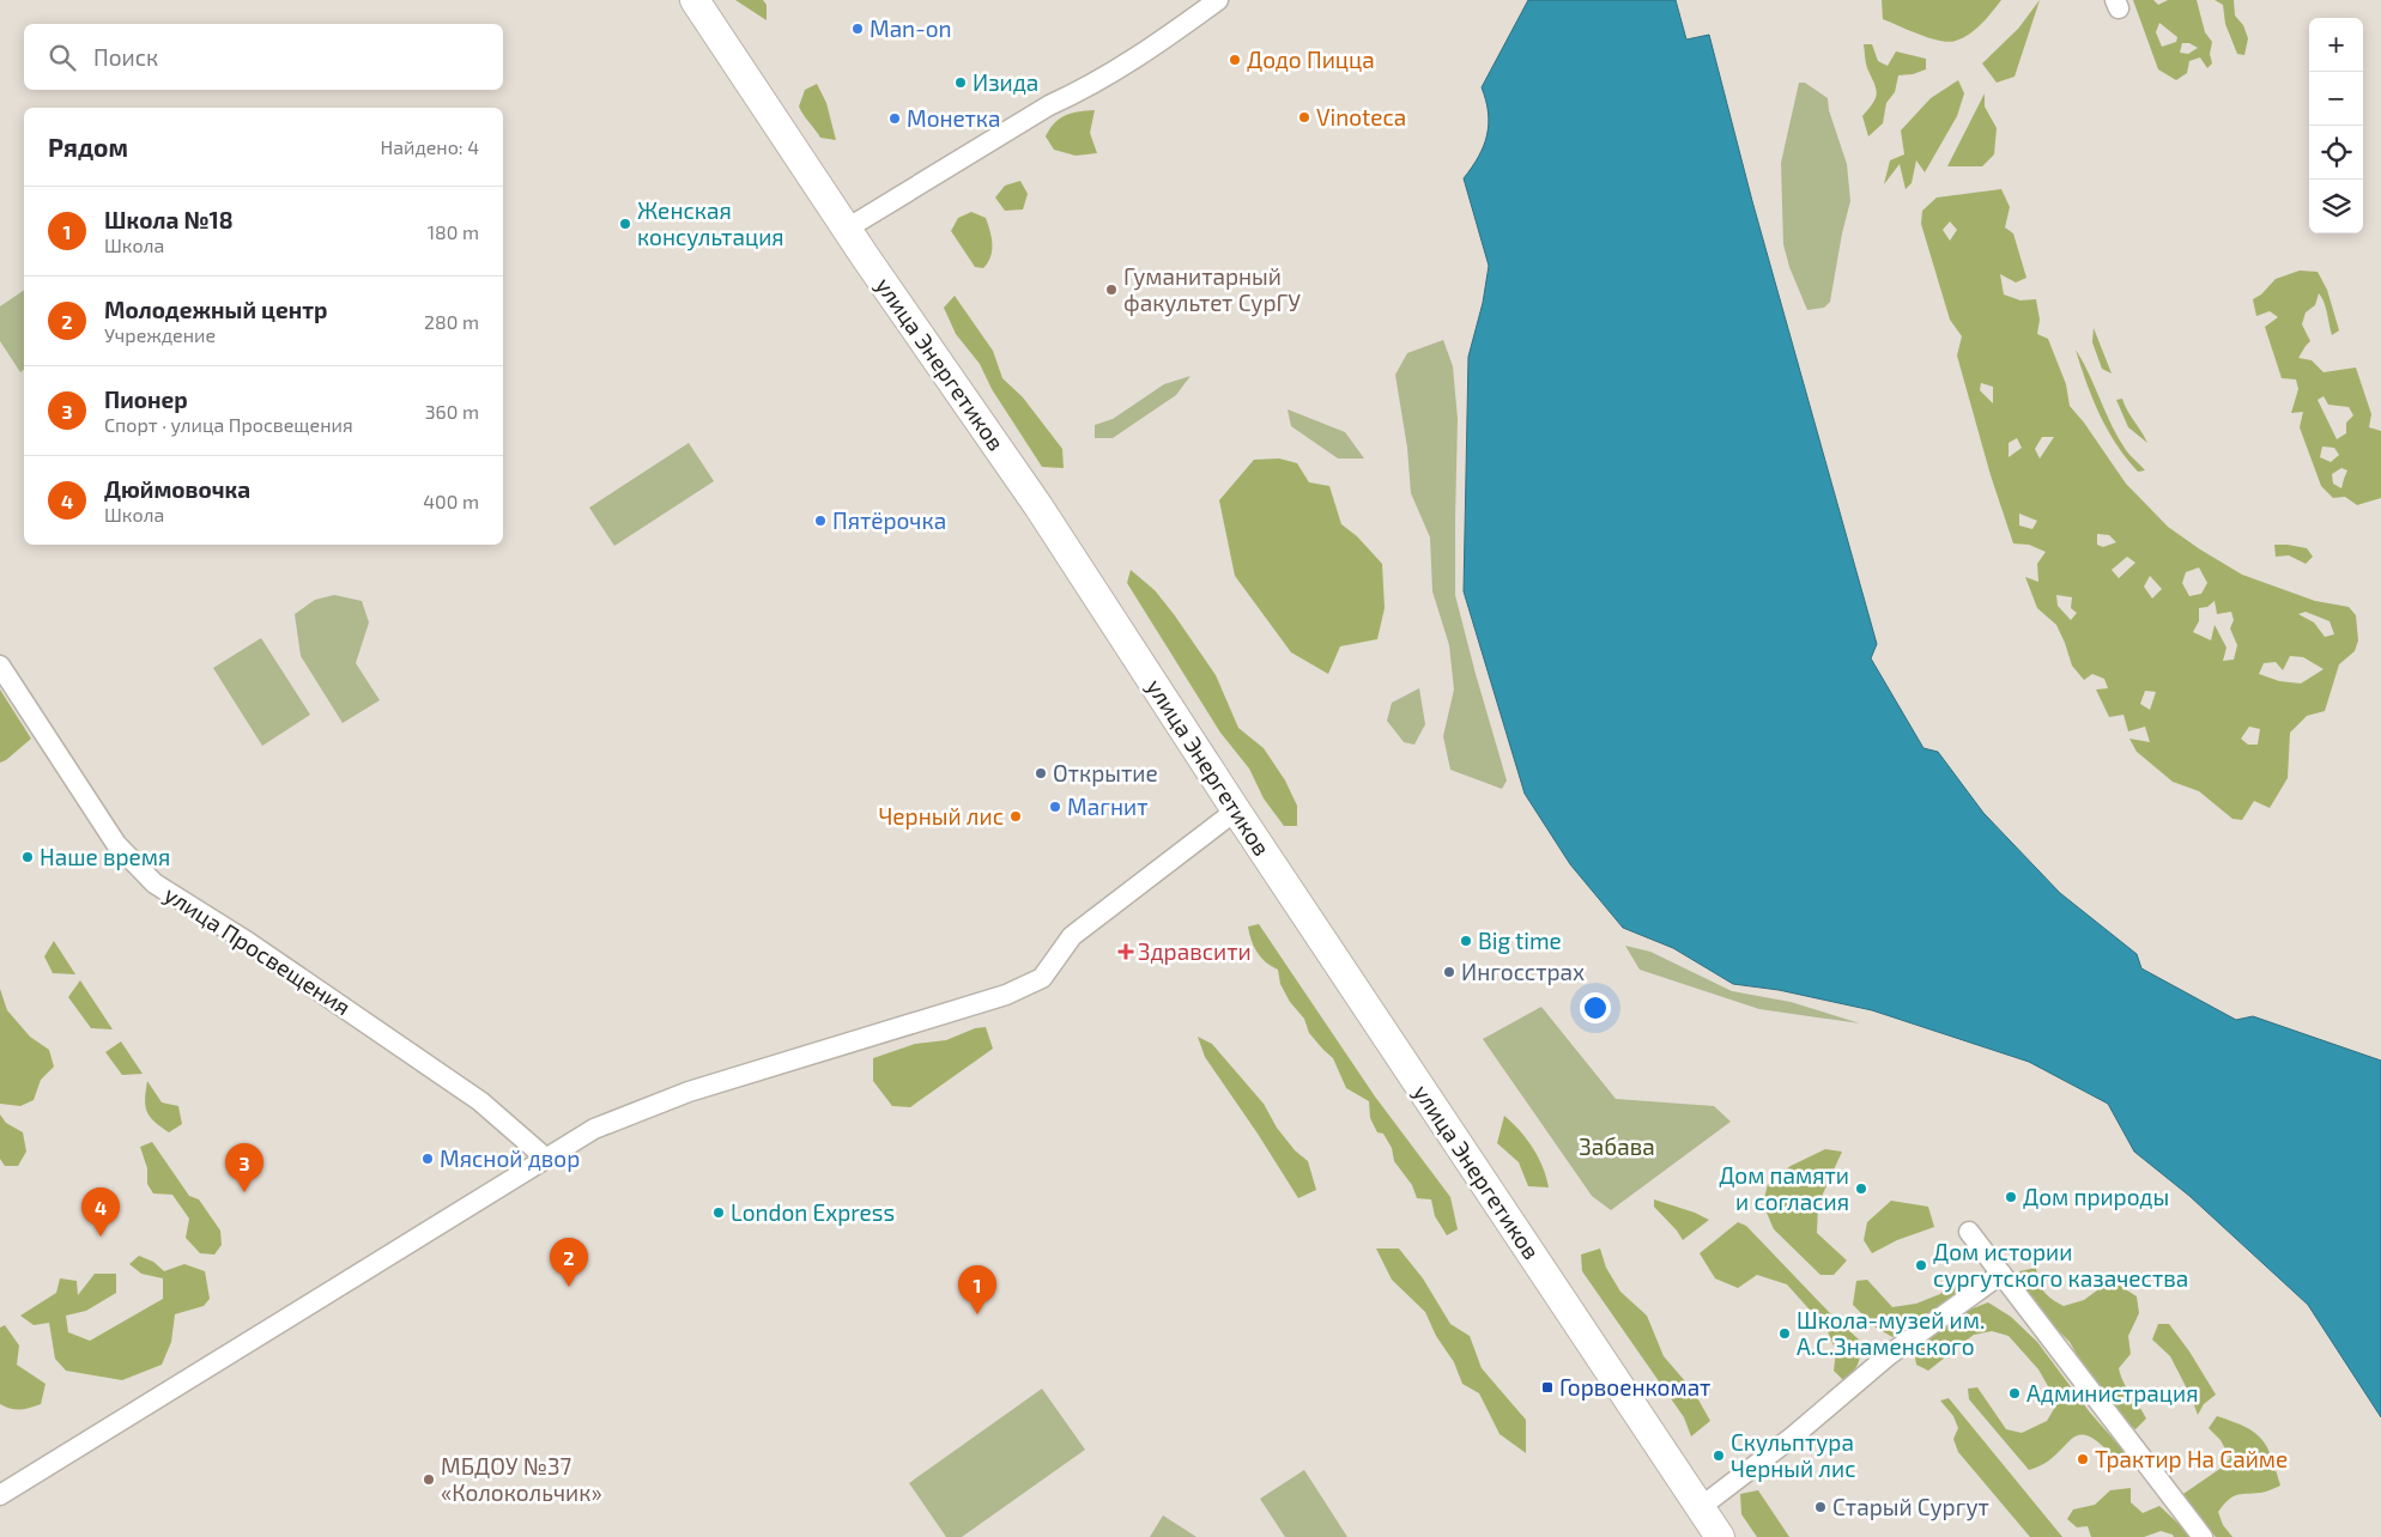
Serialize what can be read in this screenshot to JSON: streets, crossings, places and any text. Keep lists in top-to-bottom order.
{
  "streets": {
    "main road": ["улица Энергетиков"],
    "street": ["улица Просвещения"]
  },
  "parks": ["Забава"],
  "places": {
    "other": [
      "Man-on",
      "Додо Пицца",
      "Изида",
      "Vinoteca",
      "Монетка",
      "Женская консультация",
      "Гуманитарный факультет СурГУ",
      "Пятёрочка",
      "Открытие",
      "Магнит",
      "Черный лис",
      "Наше время",
      "Big time",
      "Ингосстрах",
      "Мясной двор",
      "Дом памяти и согласия",
      "Дом природы",
      "London Express",
      "Дом истории сургутского казачества",
      "Школа-музей им. А.С.Знаменского",
      "Администрация",
      "Скульптура Черный лис",
      "Трактир На Сайме",
      "МБДОУ №37 «Колокольчик»",
      "Старый Сургут"
    ],
    "health": ["Здравсити"],
    "transit": ["Горвоенкомат"]
  },
  "page": {
    "map_buttons": ["+", "−"],
    "search": "Поиск",
    "heading": ["Рядом", "Найдено: 4"],
    "list": [
      {
        "mark": "1",
        "name": "Школа №18",
        "note": "Школа",
        "value": "180 m"
      },
      {
        "mark": "2",
        "name": "Молодежный центр",
        "note": "Учреждение",
        "value": "280 m"
      },
      {
        "mark": "3",
        "name": "Пионер",
        "note": "Спорт · улица Просвещения",
        "value": "360 m"
      },
      {
        "mark": "4",
        "name": "Дюймовочка",
        "note": "Школа",
        "value": "400 m"
      }
    ],
    "pins": [
      "3",
      "4",
      "2",
      "1"
    ]
  }
}
